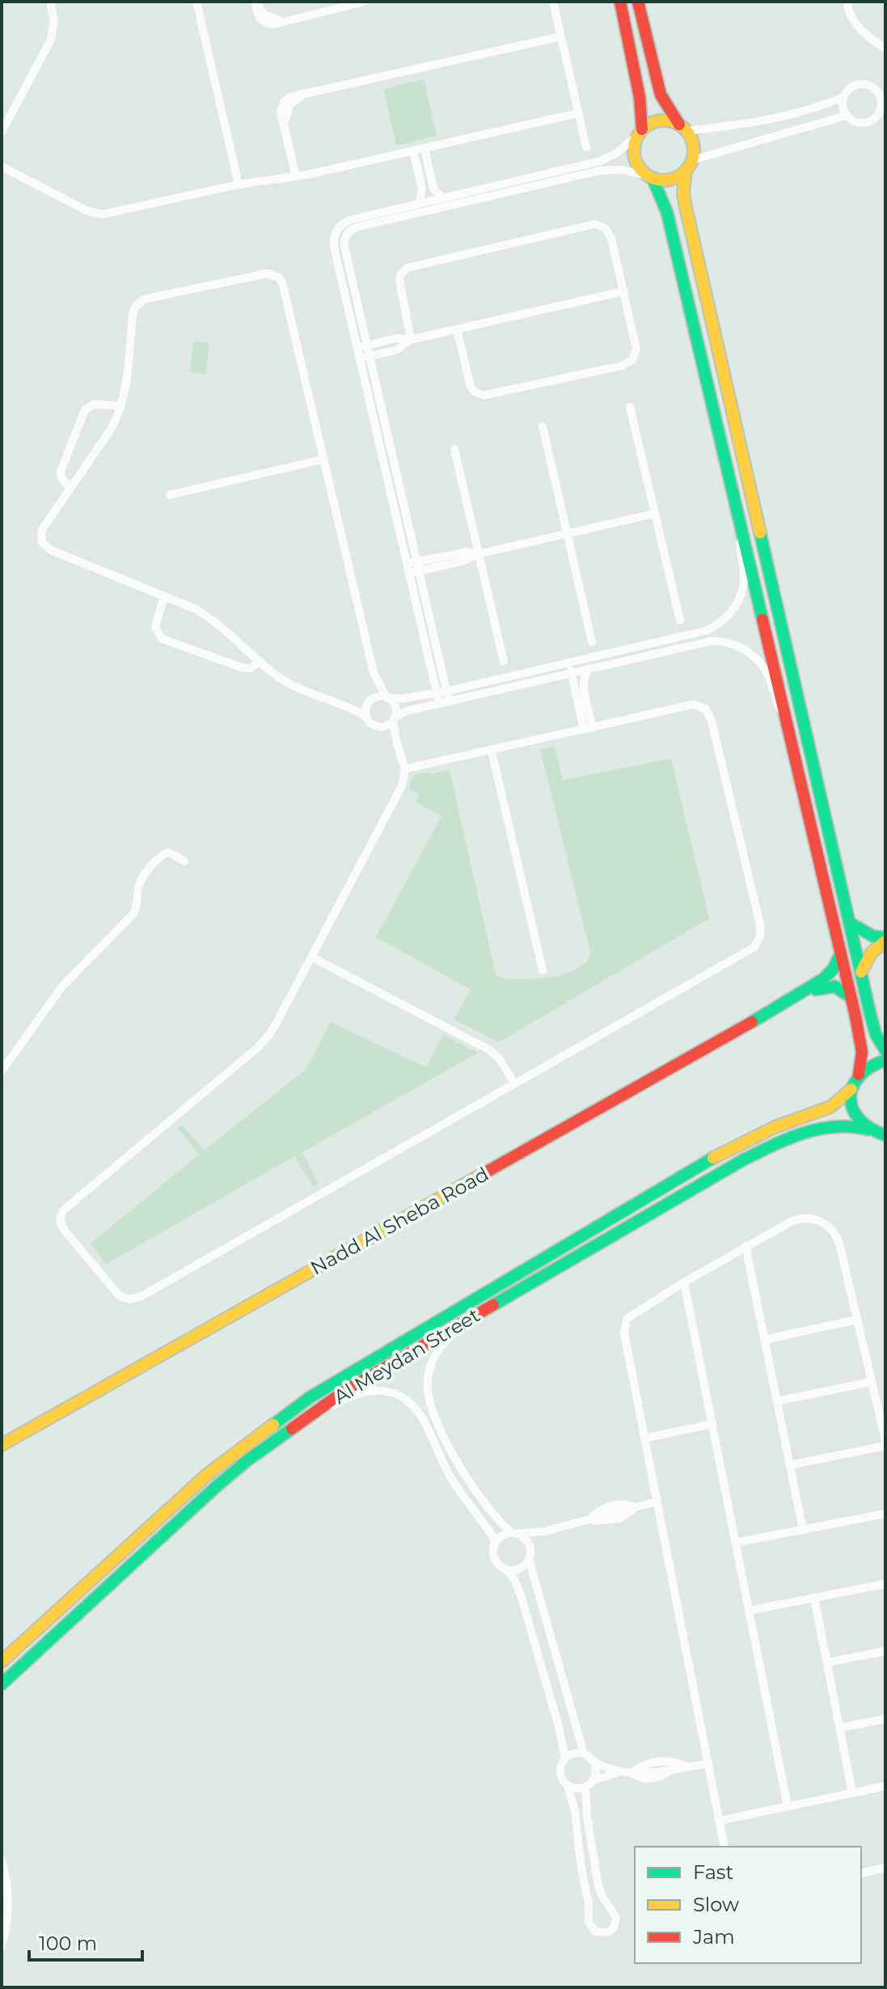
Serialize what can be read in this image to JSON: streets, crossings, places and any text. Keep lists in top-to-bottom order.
{
  "streets": {
    "street": ["Nadd Al Sheba Road", "Al Meydan Street"]
  },
  "legend": ["Fast", "Slow", "Jam"],
  "scale_bar": "100 m"
}
